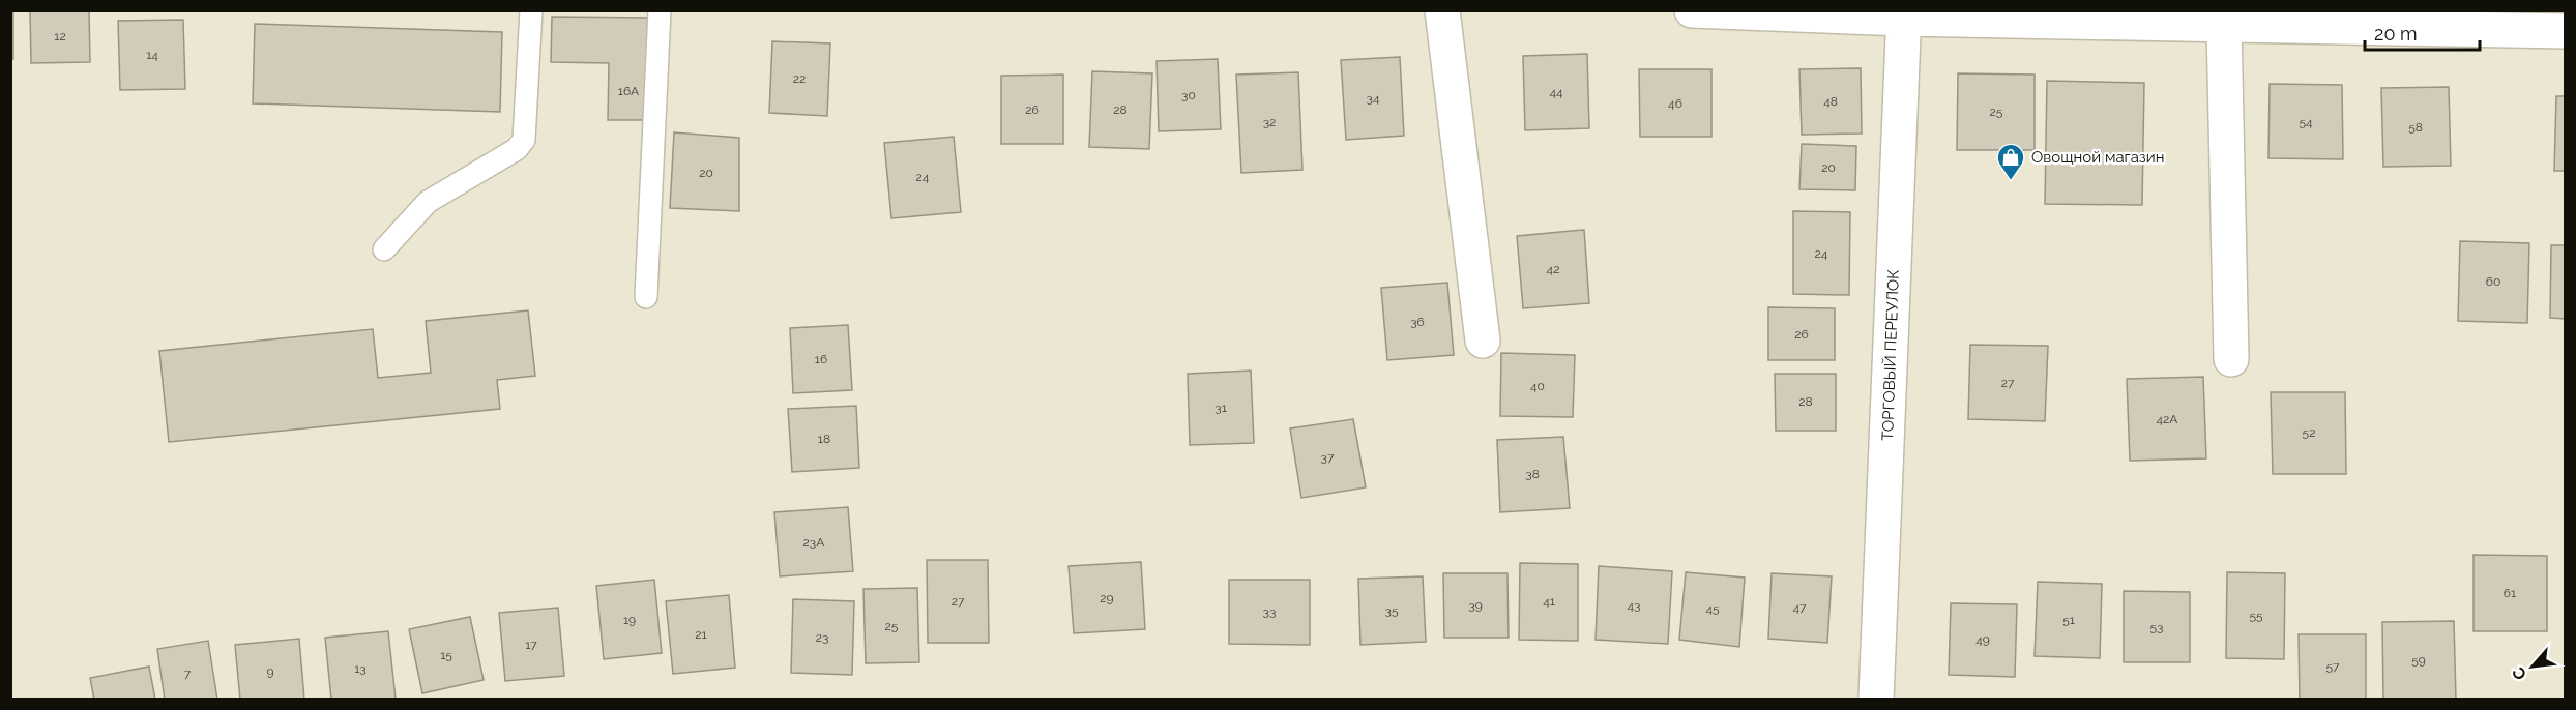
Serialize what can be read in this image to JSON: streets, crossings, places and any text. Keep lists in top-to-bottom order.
{
  "streets": {
    "street": ["ТОРГОВЫЙ ПЕРЕУЛОК"]
  },
  "places": {
    "shop": ["Овощной магазин"]
  },
  "house_numbers": [
    "12",
    "14",
    "22",
    "16А",
    "44",
    "30",
    "34",
    "48",
    "46",
    "26",
    "28",
    "25",
    "32",
    "54",
    "58",
    "20",
    "20",
    "24",
    "24",
    "42",
    "60",
    "36",
    "26",
    "16",
    "27",
    "40",
    "28",
    "31",
    "42А",
    "52",
    "18",
    "37",
    "38",
    "23А",
    "61",
    "29",
    "27",
    "41",
    "39",
    "43",
    "47",
    "45",
    "35",
    "33",
    "55",
    "19",
    "51",
    "25",
    "53",
    "21",
    "23",
    "49",
    "17",
    "15",
    "59",
    "57",
    "13",
    "9",
    "7"
  ],
  "scale_bar": "20 m",
  "north": "bottom left"
}
